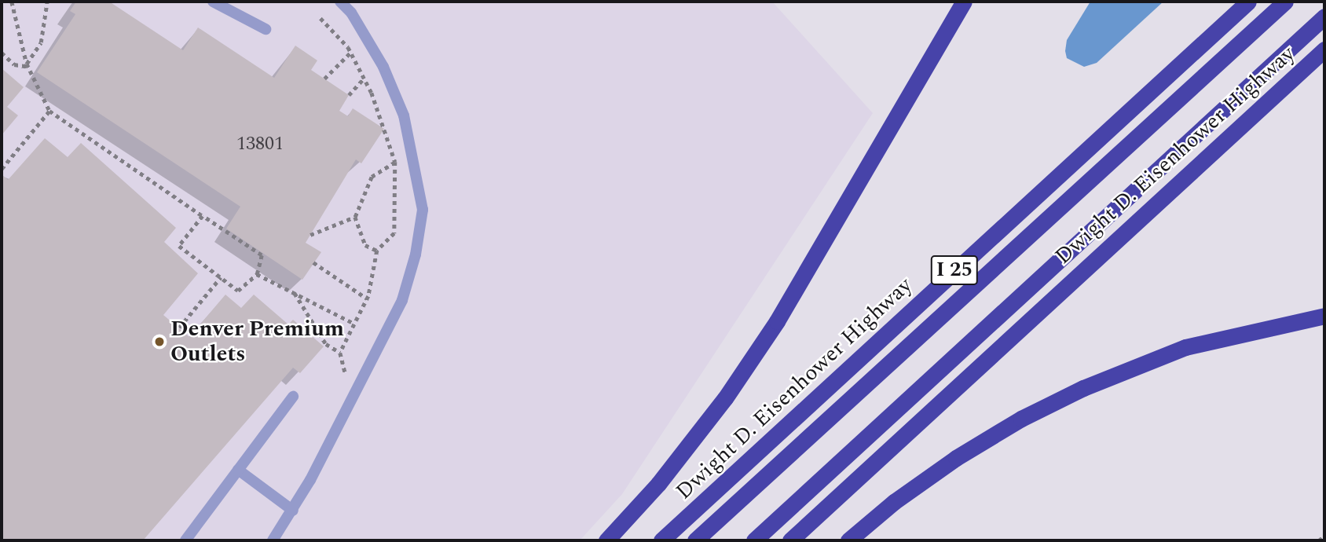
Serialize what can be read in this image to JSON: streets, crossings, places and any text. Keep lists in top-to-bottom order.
{
  "streets": {
    "highway": ["Dwight D. Eisenhower Highway", "I 25"]
  },
  "places": ["Denver Premium Outlets"],
  "house_numbers": ["13801"]
}
